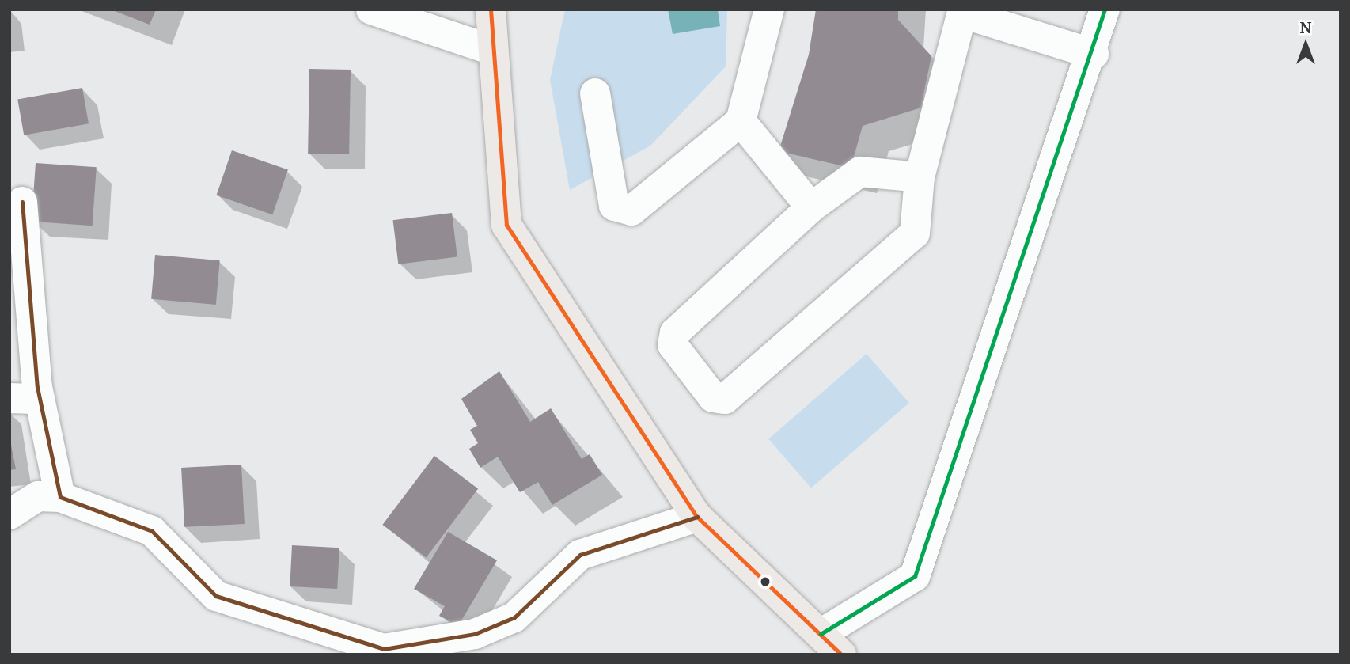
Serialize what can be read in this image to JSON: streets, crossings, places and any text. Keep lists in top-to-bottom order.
{
  "north": "top"
}
